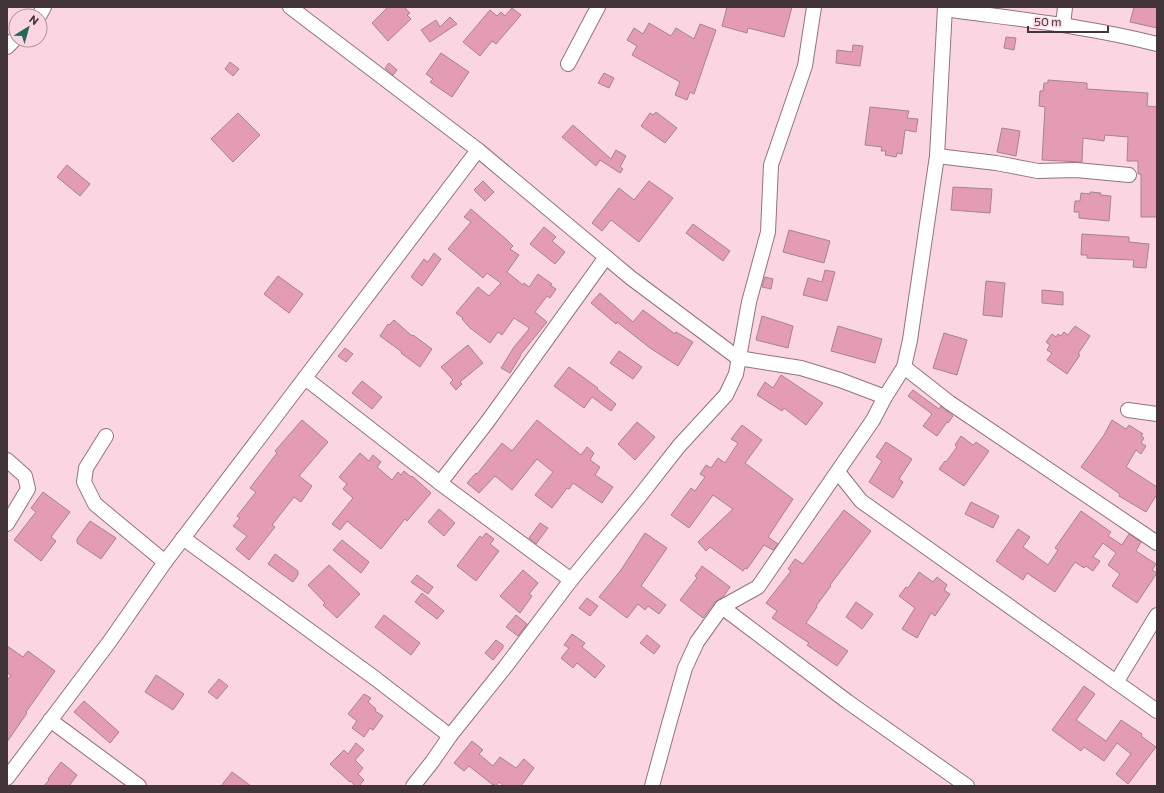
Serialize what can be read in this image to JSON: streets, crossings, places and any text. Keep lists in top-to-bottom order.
{
  "scale_bar": "50 m",
  "north": "top right"
}
